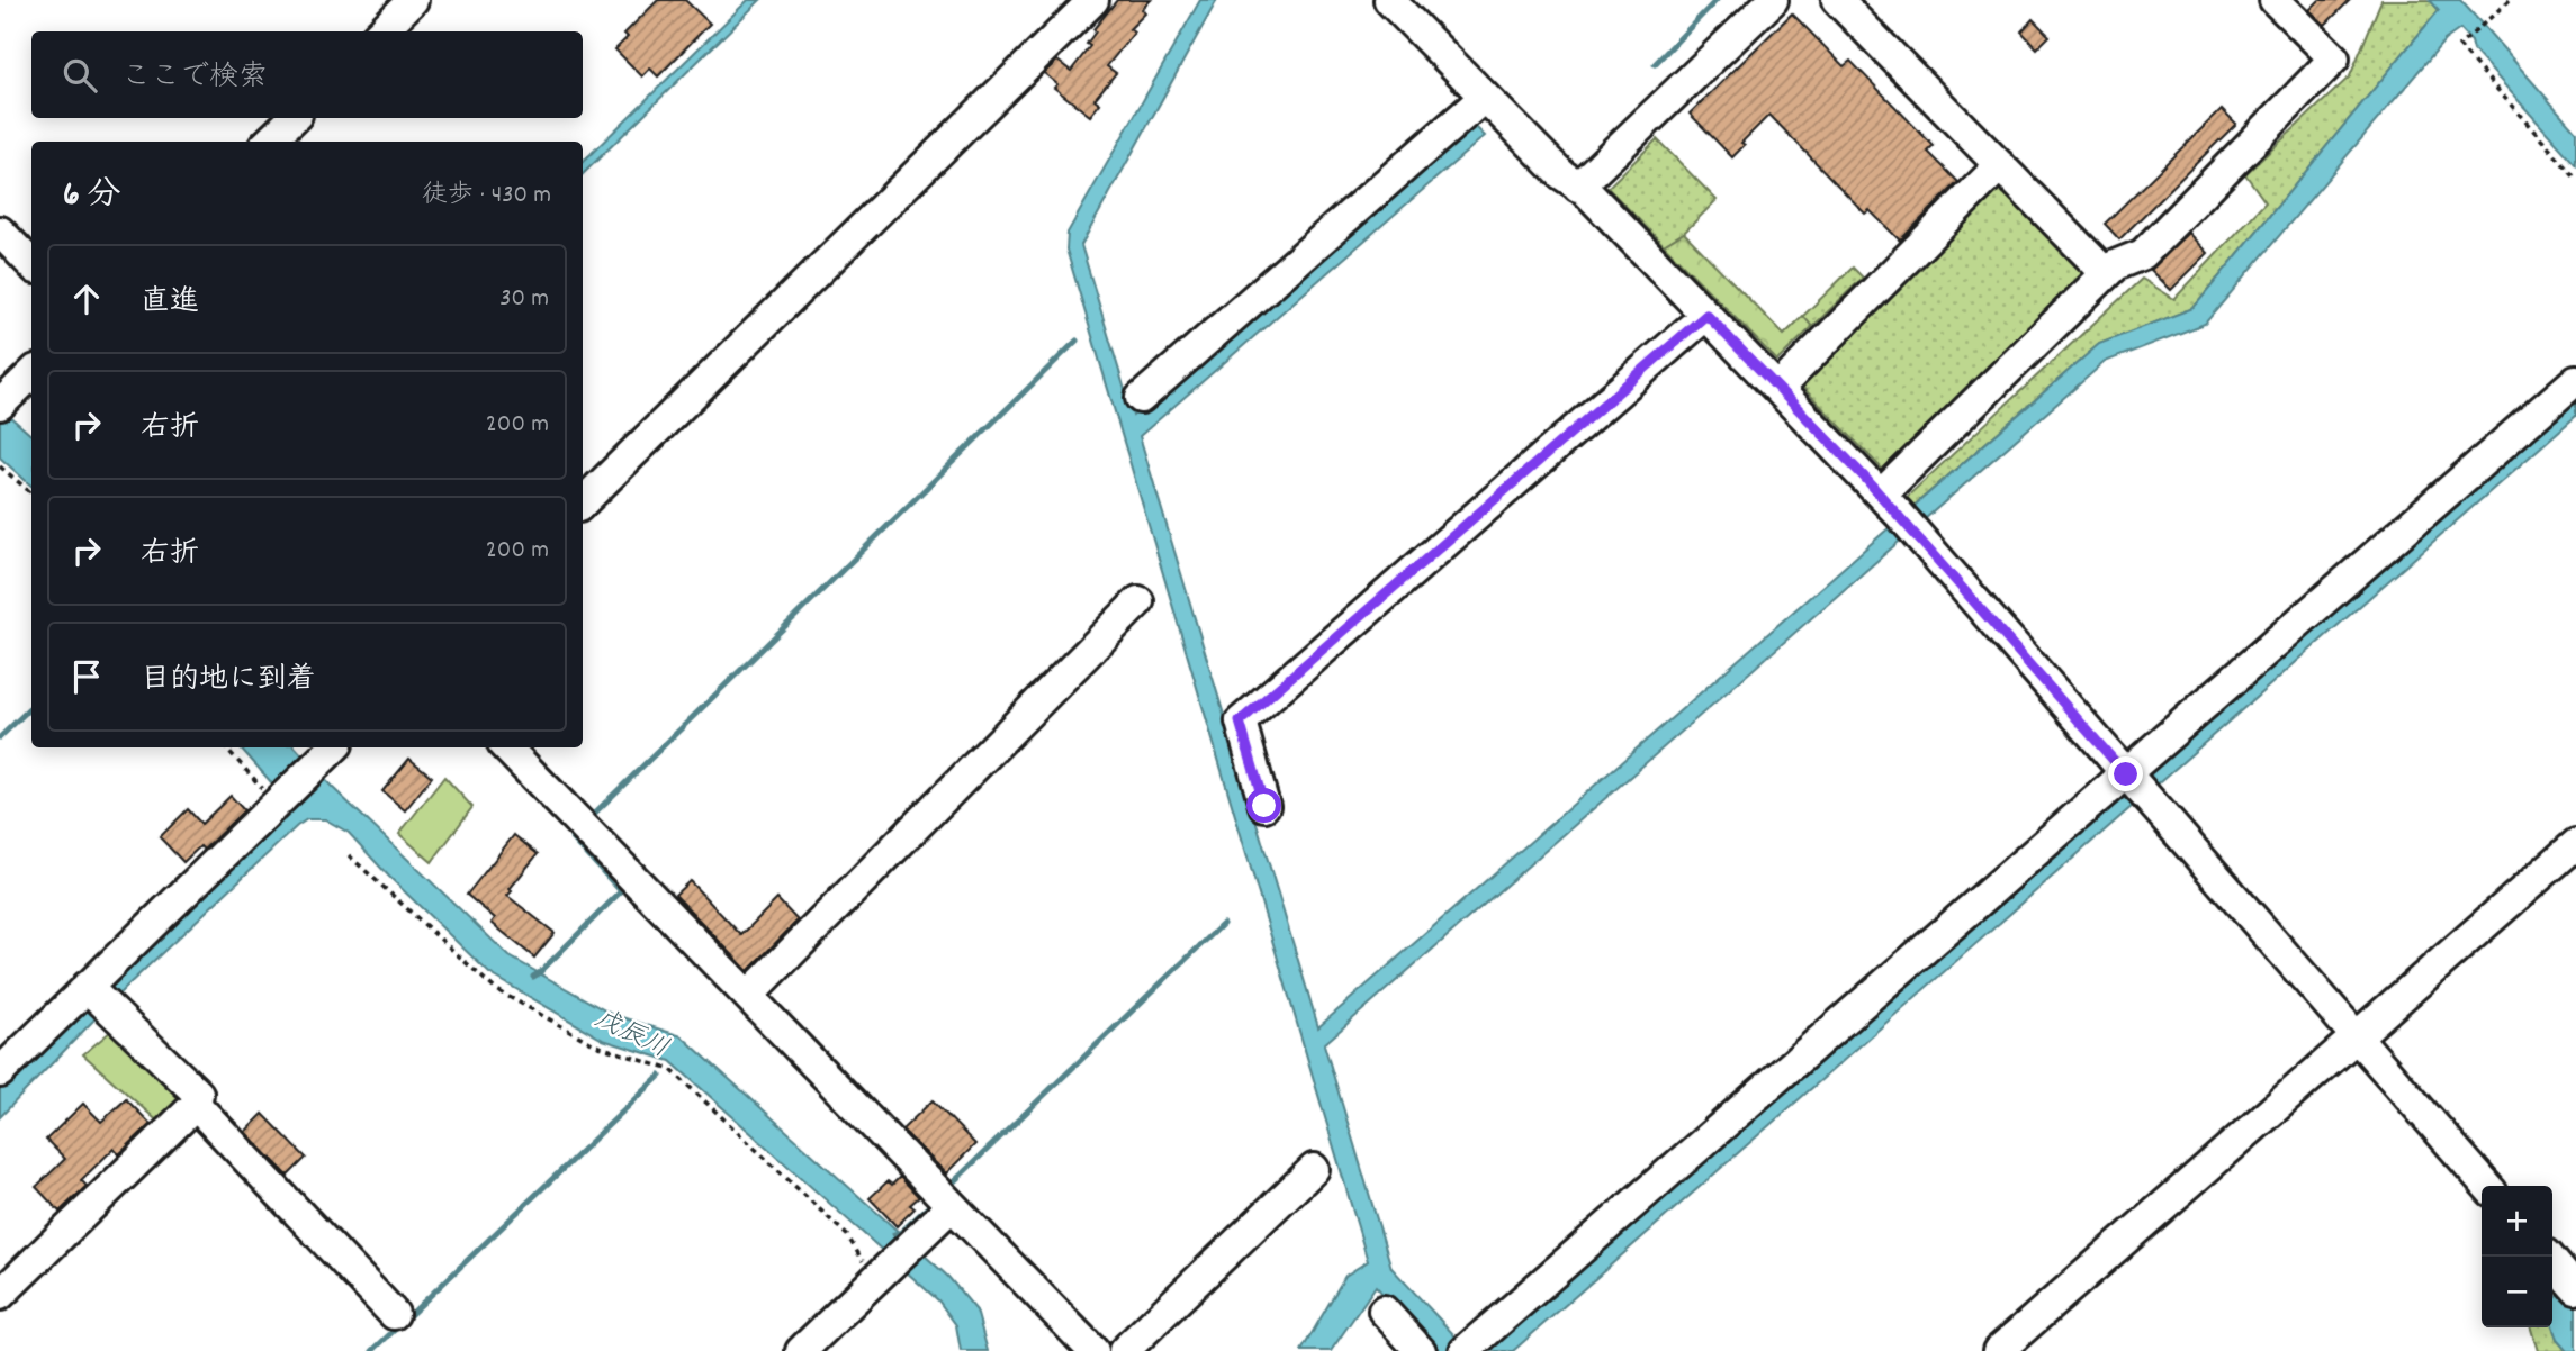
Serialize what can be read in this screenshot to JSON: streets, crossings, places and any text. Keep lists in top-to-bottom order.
{
  "water": ["戊辰川"],
  "page": {
    "search": "ここで検索",
    "heading": ["6 分", "徒歩 · 430 m"],
    "list": [
      ["直進", "30 m"],
      ["右折", "200 m"],
      ["右折", "200 m"],
      "目的地に到着"
    ],
    "map_buttons": ["+", "−"]
  }
}
